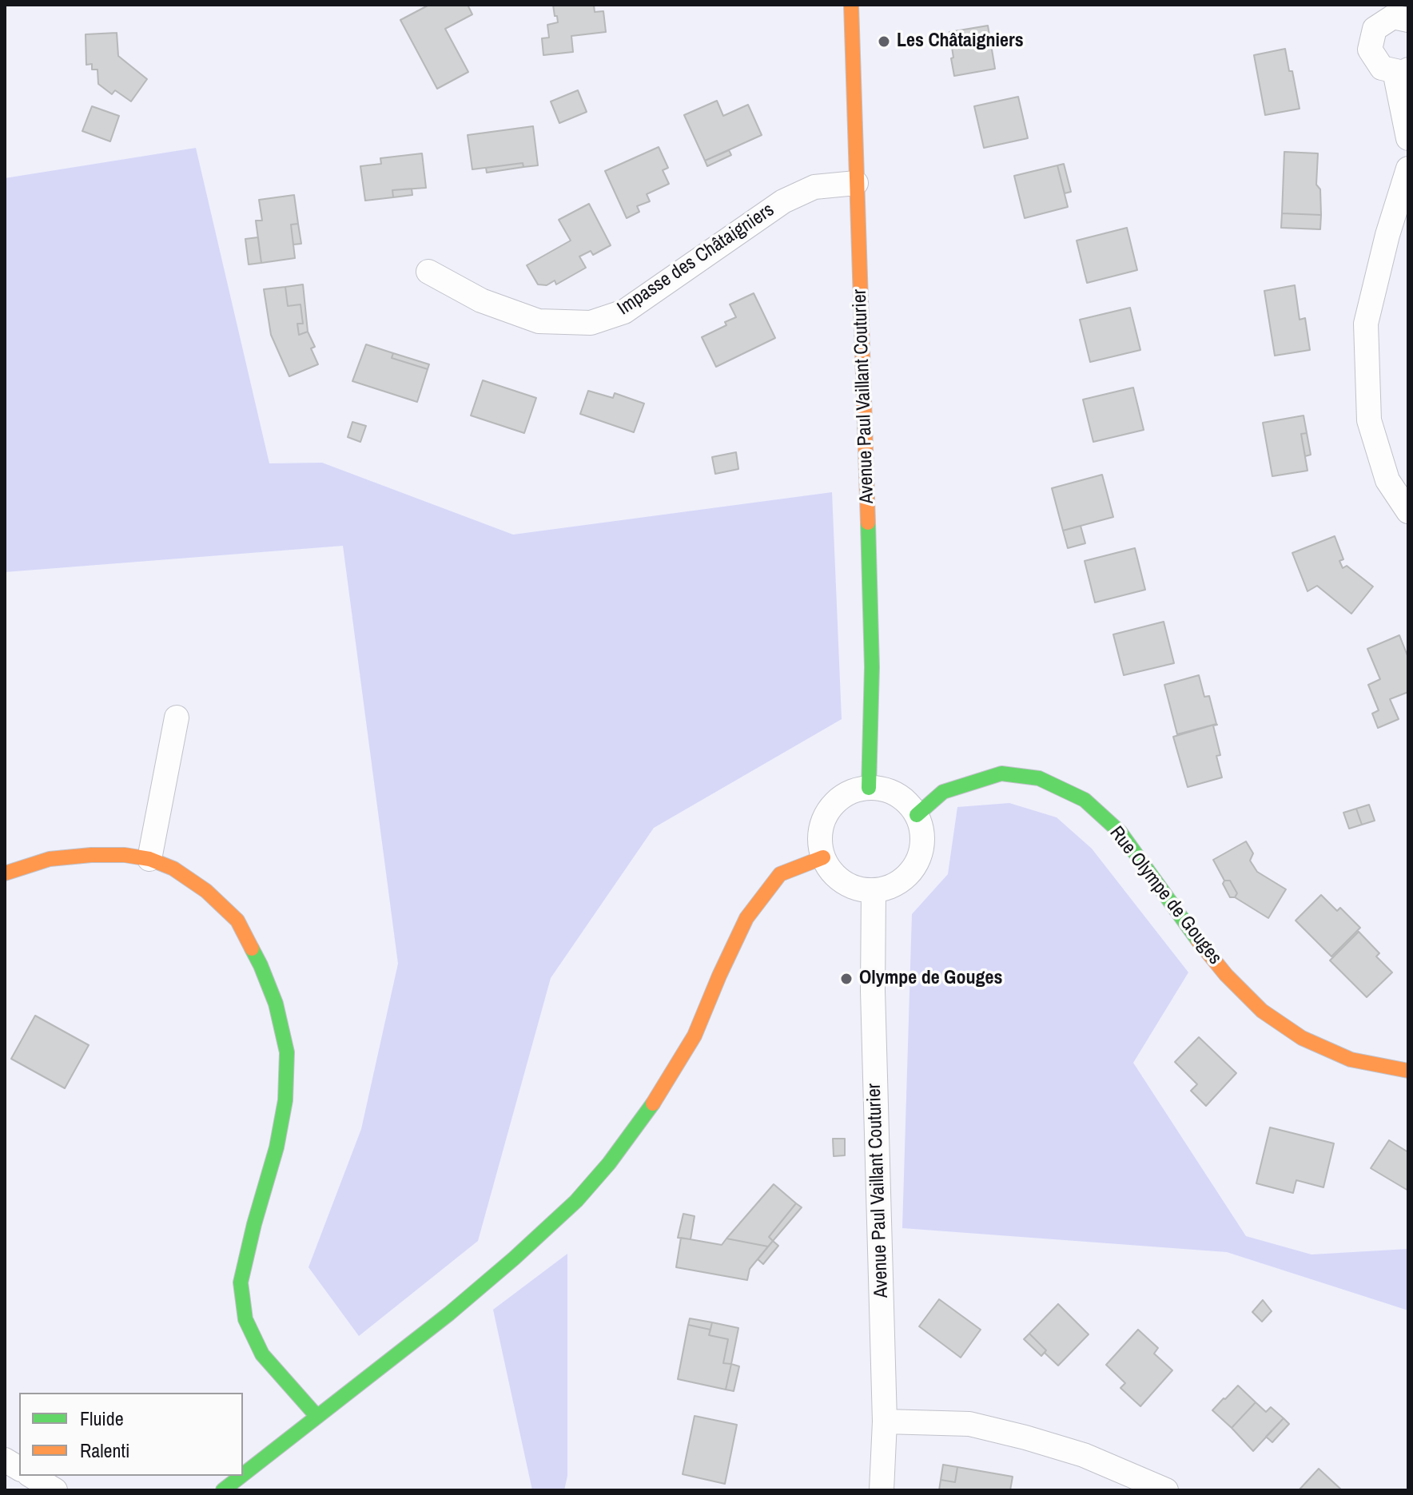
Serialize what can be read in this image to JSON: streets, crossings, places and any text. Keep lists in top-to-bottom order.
{
  "streets": {
    "street": ["Impasse des Châtaigniers", "Avenue Paul Vaillant Couturier", "Rue Olympe de Gouges"]
  },
  "crossings": [
    ["Impasse des Châtaigniers", "Avenue Paul Vaillant Couturier"],
    ["Avenue Paul Vaillant Couturier", "Rue Olympe de Gouges"]
  ],
  "places": ["Les Châtaigniers", "Olympe de Gouges"],
  "legend": ["Fluide", "Ralenti"]
}
